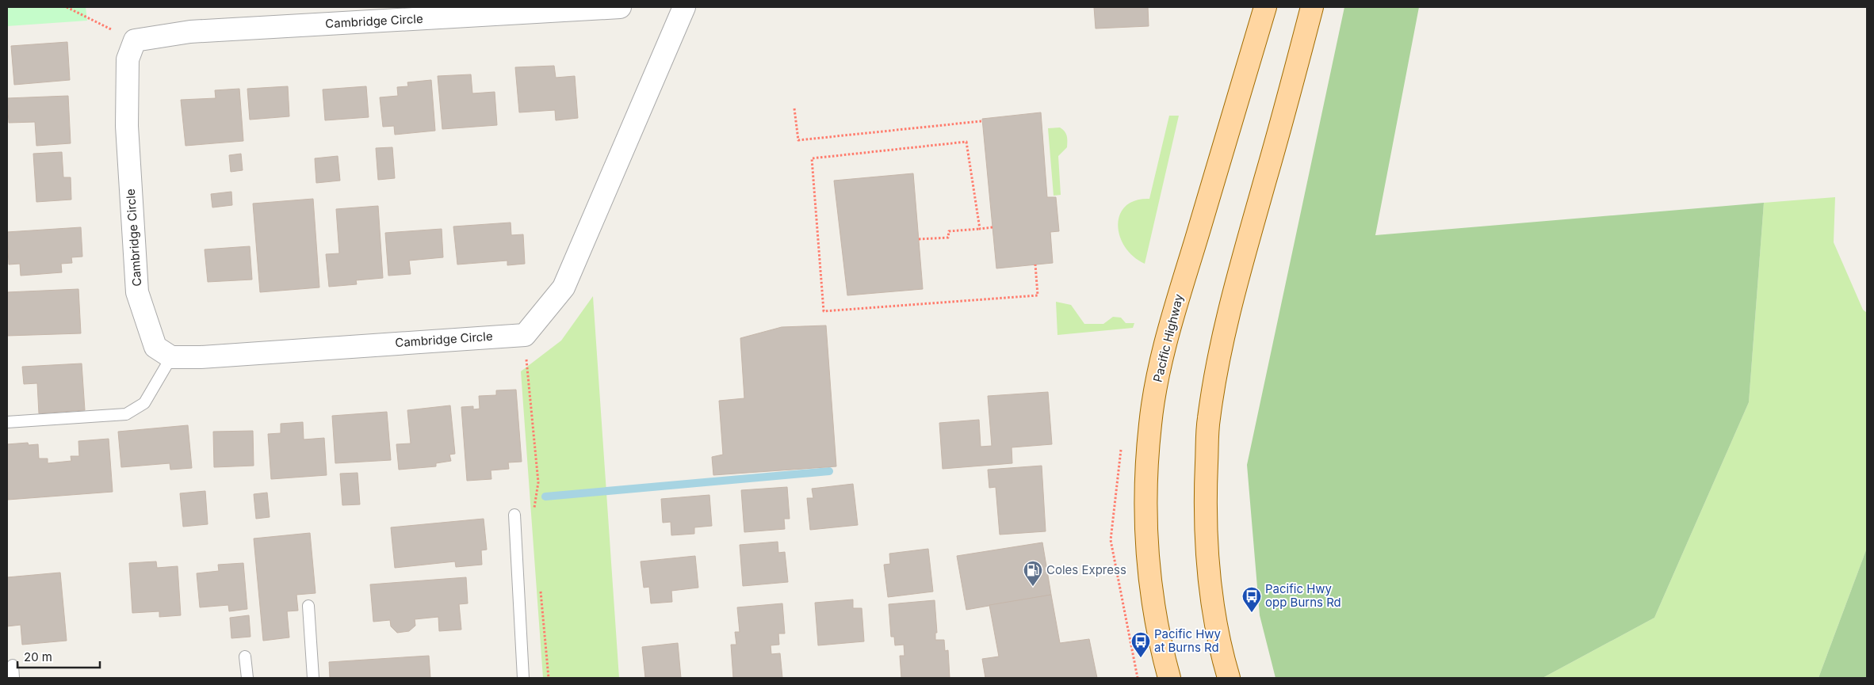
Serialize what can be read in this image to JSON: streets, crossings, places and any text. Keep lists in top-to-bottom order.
{
  "streets": {
    "main road": ["Pacific Highway"],
    "street": ["Cambridge Circle"]
  },
  "places": {
    "fuel station": ["Coles Express"],
    "bus stop": ["Pacific Hwy opp Burns Rd", "Pacific Hwy at Burns Rd"]
  },
  "scale_bar": "20 m"
}
